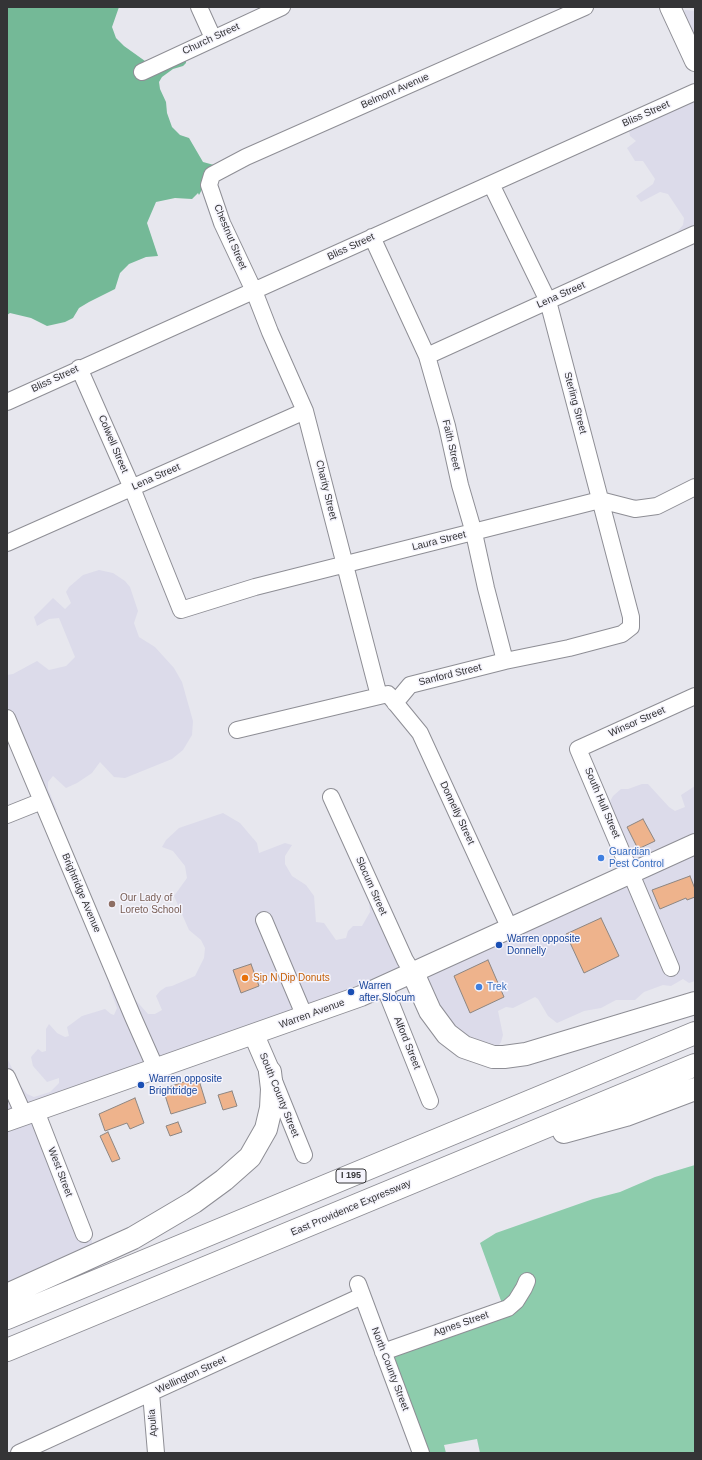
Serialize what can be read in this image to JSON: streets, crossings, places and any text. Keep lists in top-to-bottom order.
{
  "streets": {
    "highway": ["I 195", "East Providence Expressway"],
    "main road": ["Warren Avenue", "South County Street"],
    "street": [
      "Church Street",
      "Belmont Avenue",
      "Bliss Street",
      "Chestnut Street",
      "Lena Street",
      "Sterling Street",
      "Colwell Street",
      "Faith Street",
      "Charity Street",
      "Laura Street",
      "Sanford Street",
      "Winsor Street",
      "South Hull Street",
      "Donnelly Street",
      "Slocum Street",
      "Brightridge Avenue",
      "Alford Street",
      "West Street",
      "Agnes Street",
      "North County Street",
      "Wellington Street",
      "Apulia"
    ]
  },
  "crossings": [
    ["Belmont Avenue", "Chestnut Street"],
    ["Bliss Street", "Chestnut Street"],
    ["Bliss Street", "Sterling Street"],
    ["Bliss Street", "Colwell Street"],
    ["Bliss Street", "Faith Street"],
    ["Bliss Street", "Charity Street"],
    ["Chestnut Street", "Charity Street"],
    ["Lena Street", "Sterling Street"],
    ["Lena Street", "Colwell Street"],
    ["Lena Street", "Faith Street"],
    ["Lena Street", "Charity Street"],
    ["Sterling Street", "Laura Street"],
    ["Sterling Street", "Sanford Street"],
    ["Colwell Street", "Laura Street"],
    ["Faith Street", "Laura Street"],
    ["Faith Street", "Sanford Street"],
    ["Charity Street", "Laura Street"],
    ["Sanford Street", "Donnelly Street"],
    ["Winsor Street", "South Hull Street"],
    ["South Hull Street", "Warren Avenue"],
    ["Donnelly Street", "Warren Avenue"],
    ["Slocum Street", "Warren Avenue"],
    ["Brightridge Avenue", "Warren Avenue"],
    ["Warren Avenue", "Alford Street"],
    ["Warren Avenue", "South County Street"],
    ["Warren Avenue", "West Street"],
    ["Agnes Street", "North County Street"],
    ["North County Street", "Wellington Street"],
    ["Wellington Street", "Apulia"]
  ],
  "places": [
    "Guardian Pest Control",
    "Our Lady of Loreto School",
    "Warren opposite Donnelly",
    "Sip N Dip Donuts",
    "Trek",
    "Warren after Slocum",
    "Warren opposite Brightridge"
  ]
}
